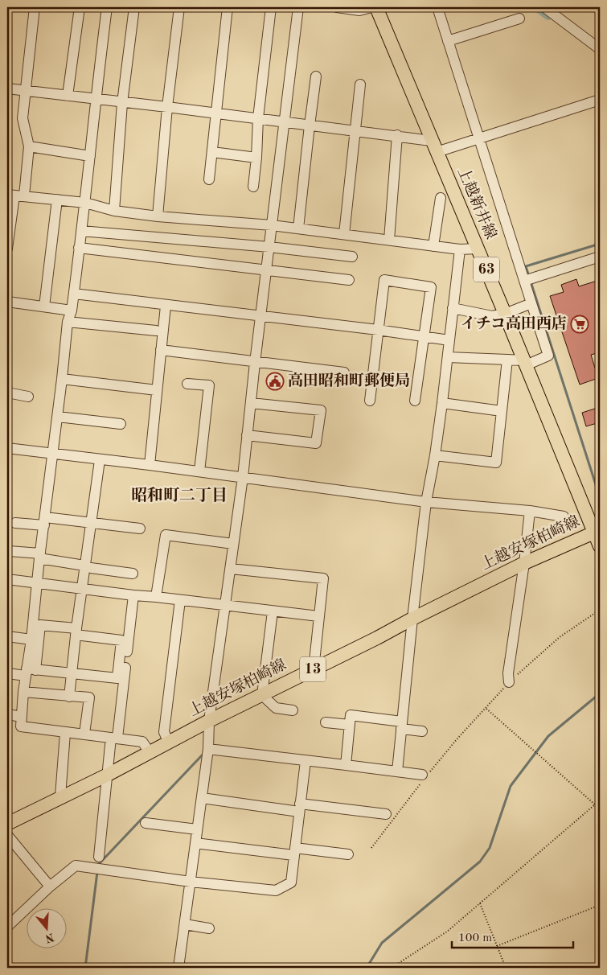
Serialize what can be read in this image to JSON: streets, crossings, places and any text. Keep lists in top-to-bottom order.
{
  "streets": {
    "main road": [
      "上越新井線",
      "63",
      "上越安塚柏崎線",
      "13"
    ]
  },
  "crossings": [
    ["上越新井線", "上越安塚柏崎線"]
  ],
  "districts": ["昭和町二丁目"],
  "places": {
    "supermarket": ["イチコ高田西店"],
    "public building": ["高田昭和町郵便局"]
  },
  "scale_bar": "100 m",
  "north": "bottom"
}
